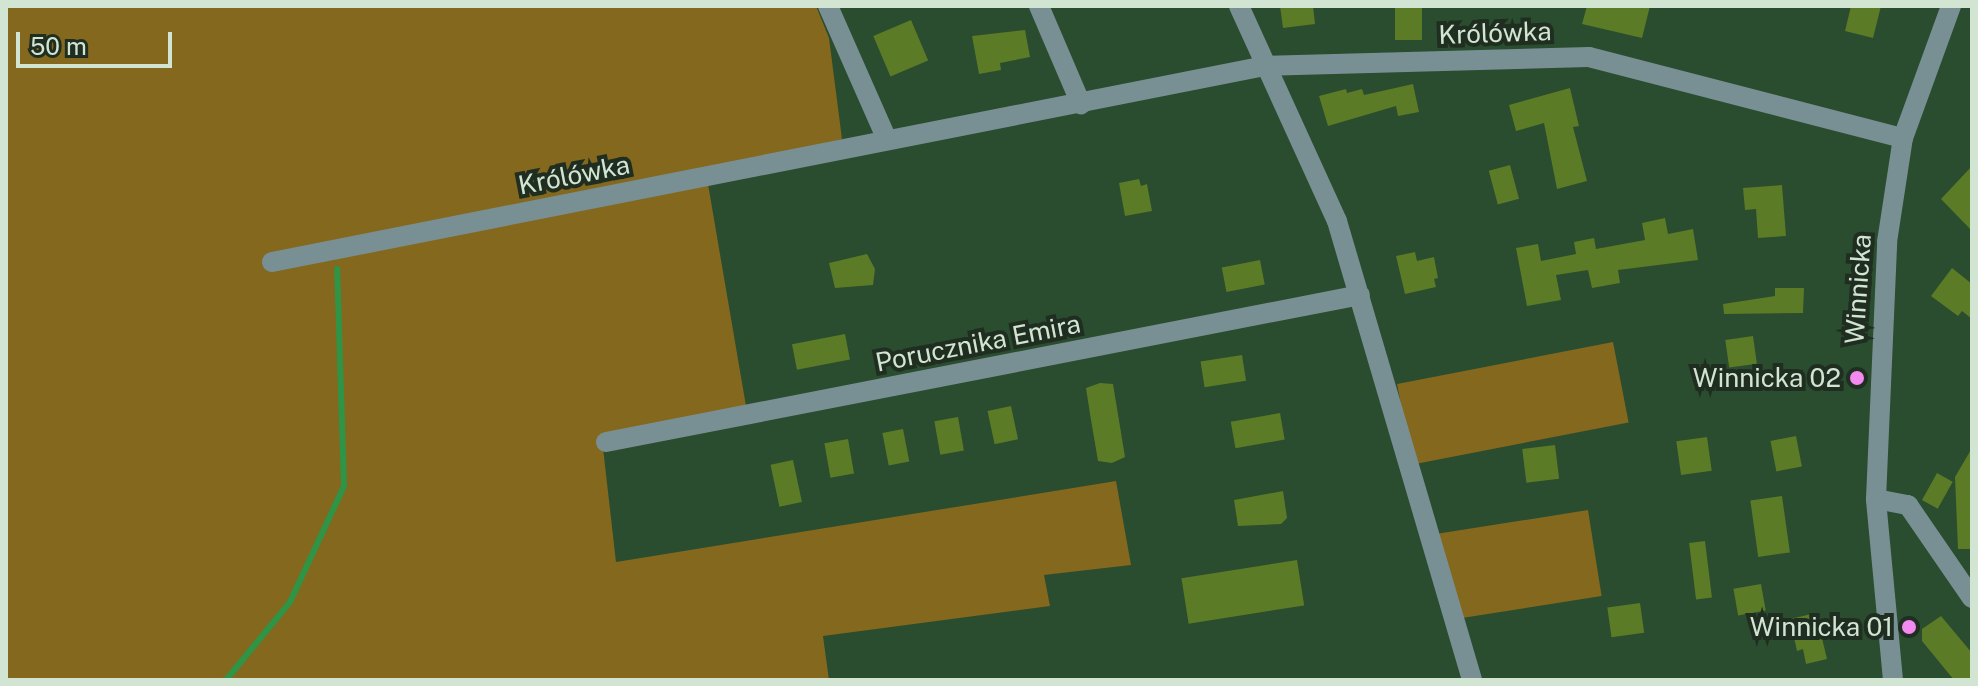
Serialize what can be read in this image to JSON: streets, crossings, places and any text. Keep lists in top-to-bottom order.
{
  "streets": {
    "street": ["Królówka", "Winnicka", "Porucznika Emira"]
  },
  "crossings": [
    ["Królówka", "Winnicka"]
  ],
  "places": ["Winnicka 02", "Winnicka 01"],
  "scale_bar": "50 m"
}
